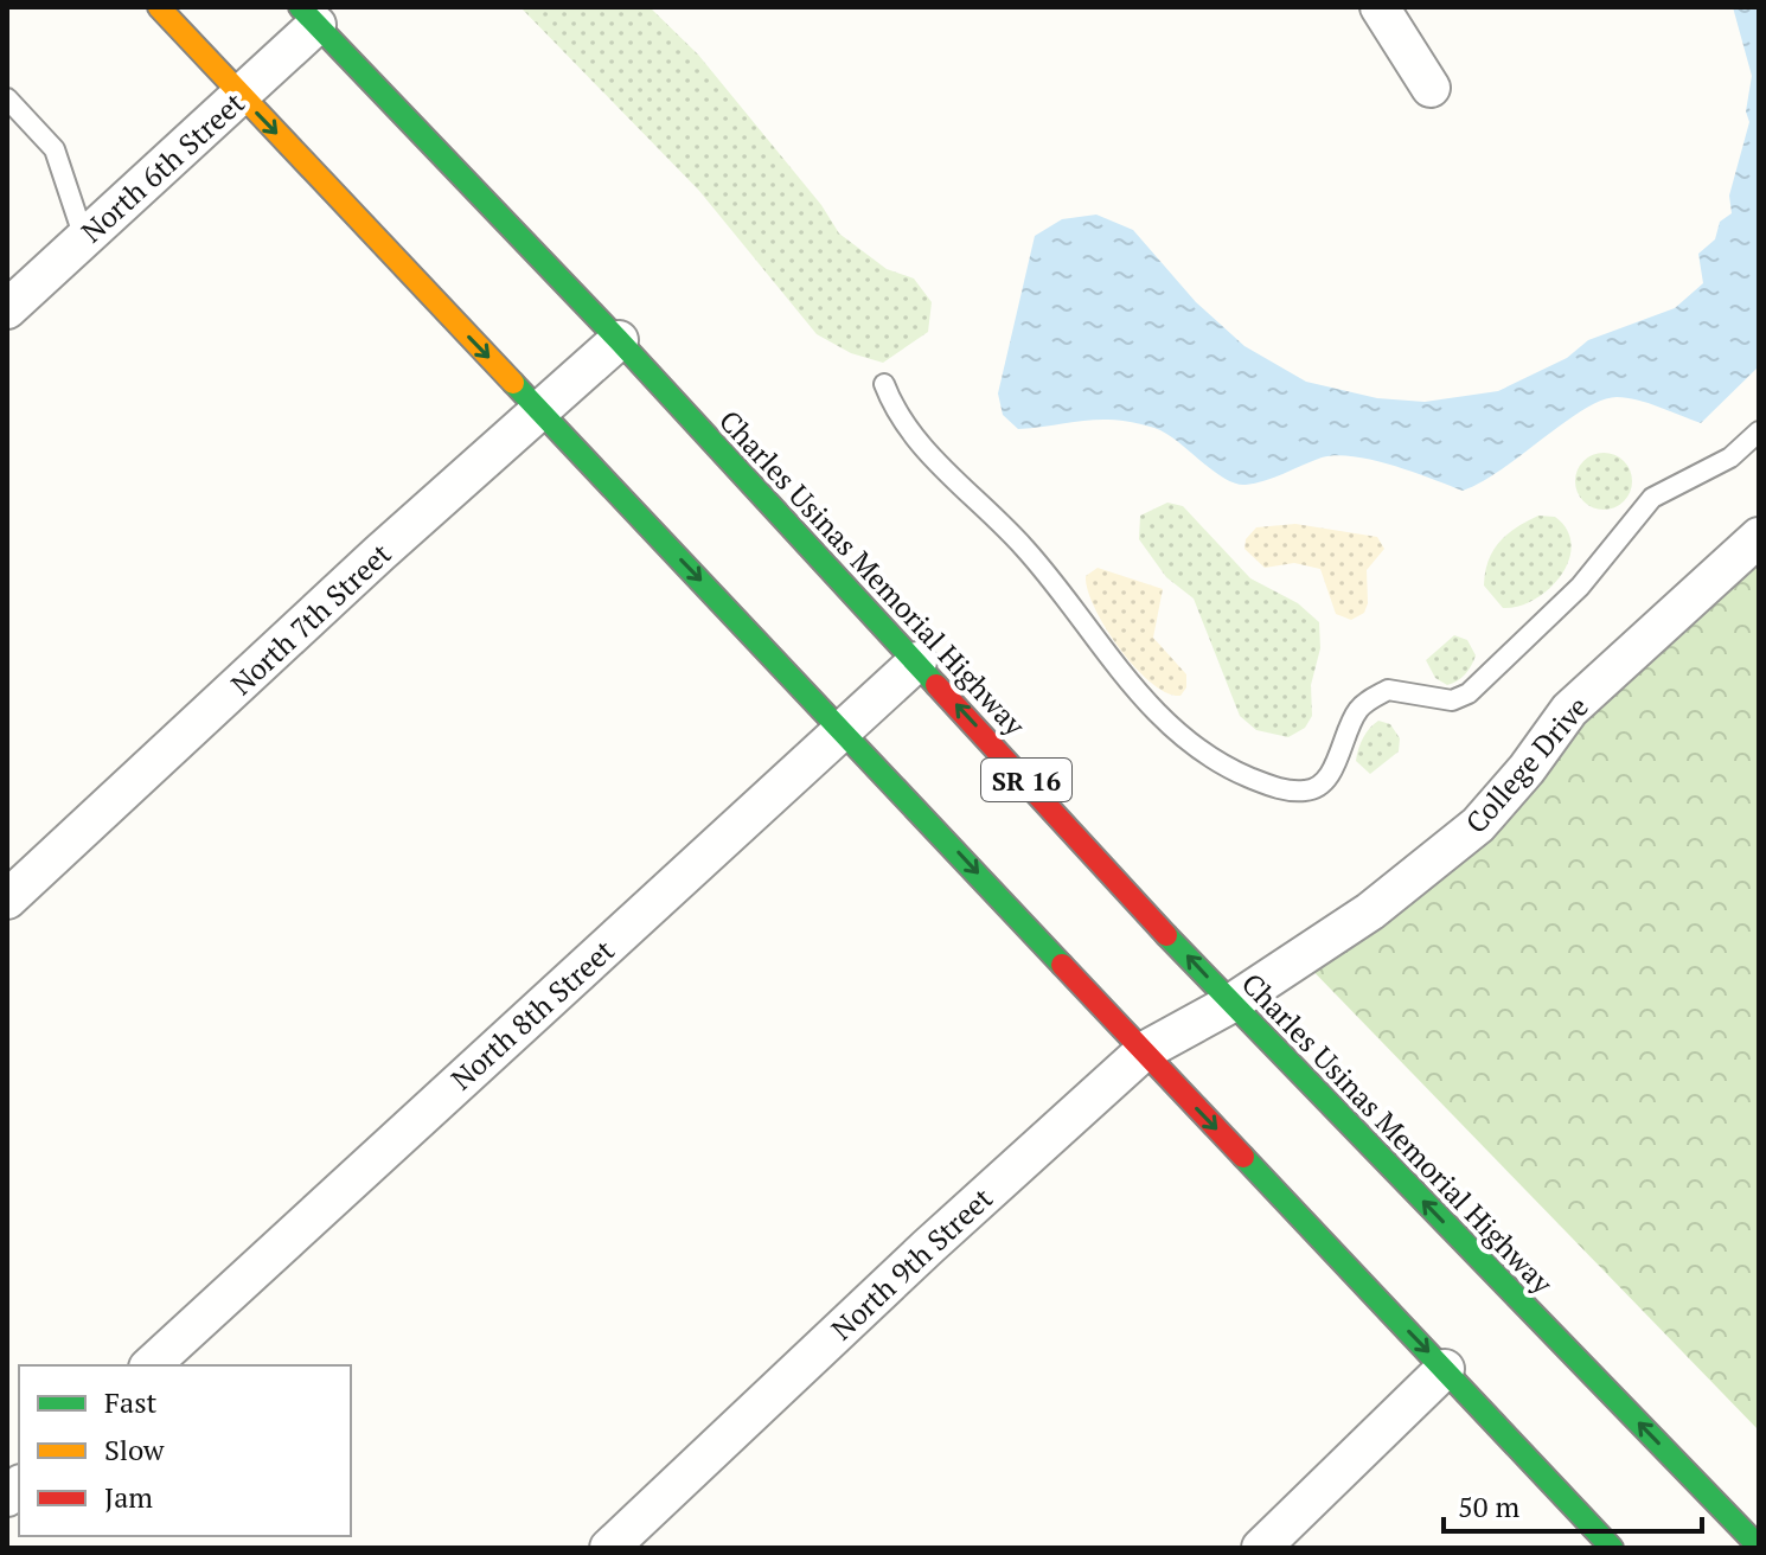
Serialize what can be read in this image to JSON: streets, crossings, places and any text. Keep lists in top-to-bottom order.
{
  "streets": {
    "highway": ["Charles Usinas Memorial Highway", "SR 16"],
    "street": [
      "North 6th Street",
      "North 7th Street",
      "College Drive",
      "North 8th Street",
      "North 9th Street"
    ]
  },
  "crossings": [
    ["North 6th Street", "Charles Usinas Memorial Highway"],
    ["Charles Usinas Memorial Highway", "North 7th Street"],
    ["Charles Usinas Memorial Highway", "College Drive"],
    ["Charles Usinas Memorial Highway", "North 8th Street"],
    ["Charles Usinas Memorial Highway", "North 9th Street"],
    ["College Drive", "North 9th Street"]
  ],
  "legend": ["Fast", "Slow", "Jam"],
  "scale_bar": "50 m"
}
